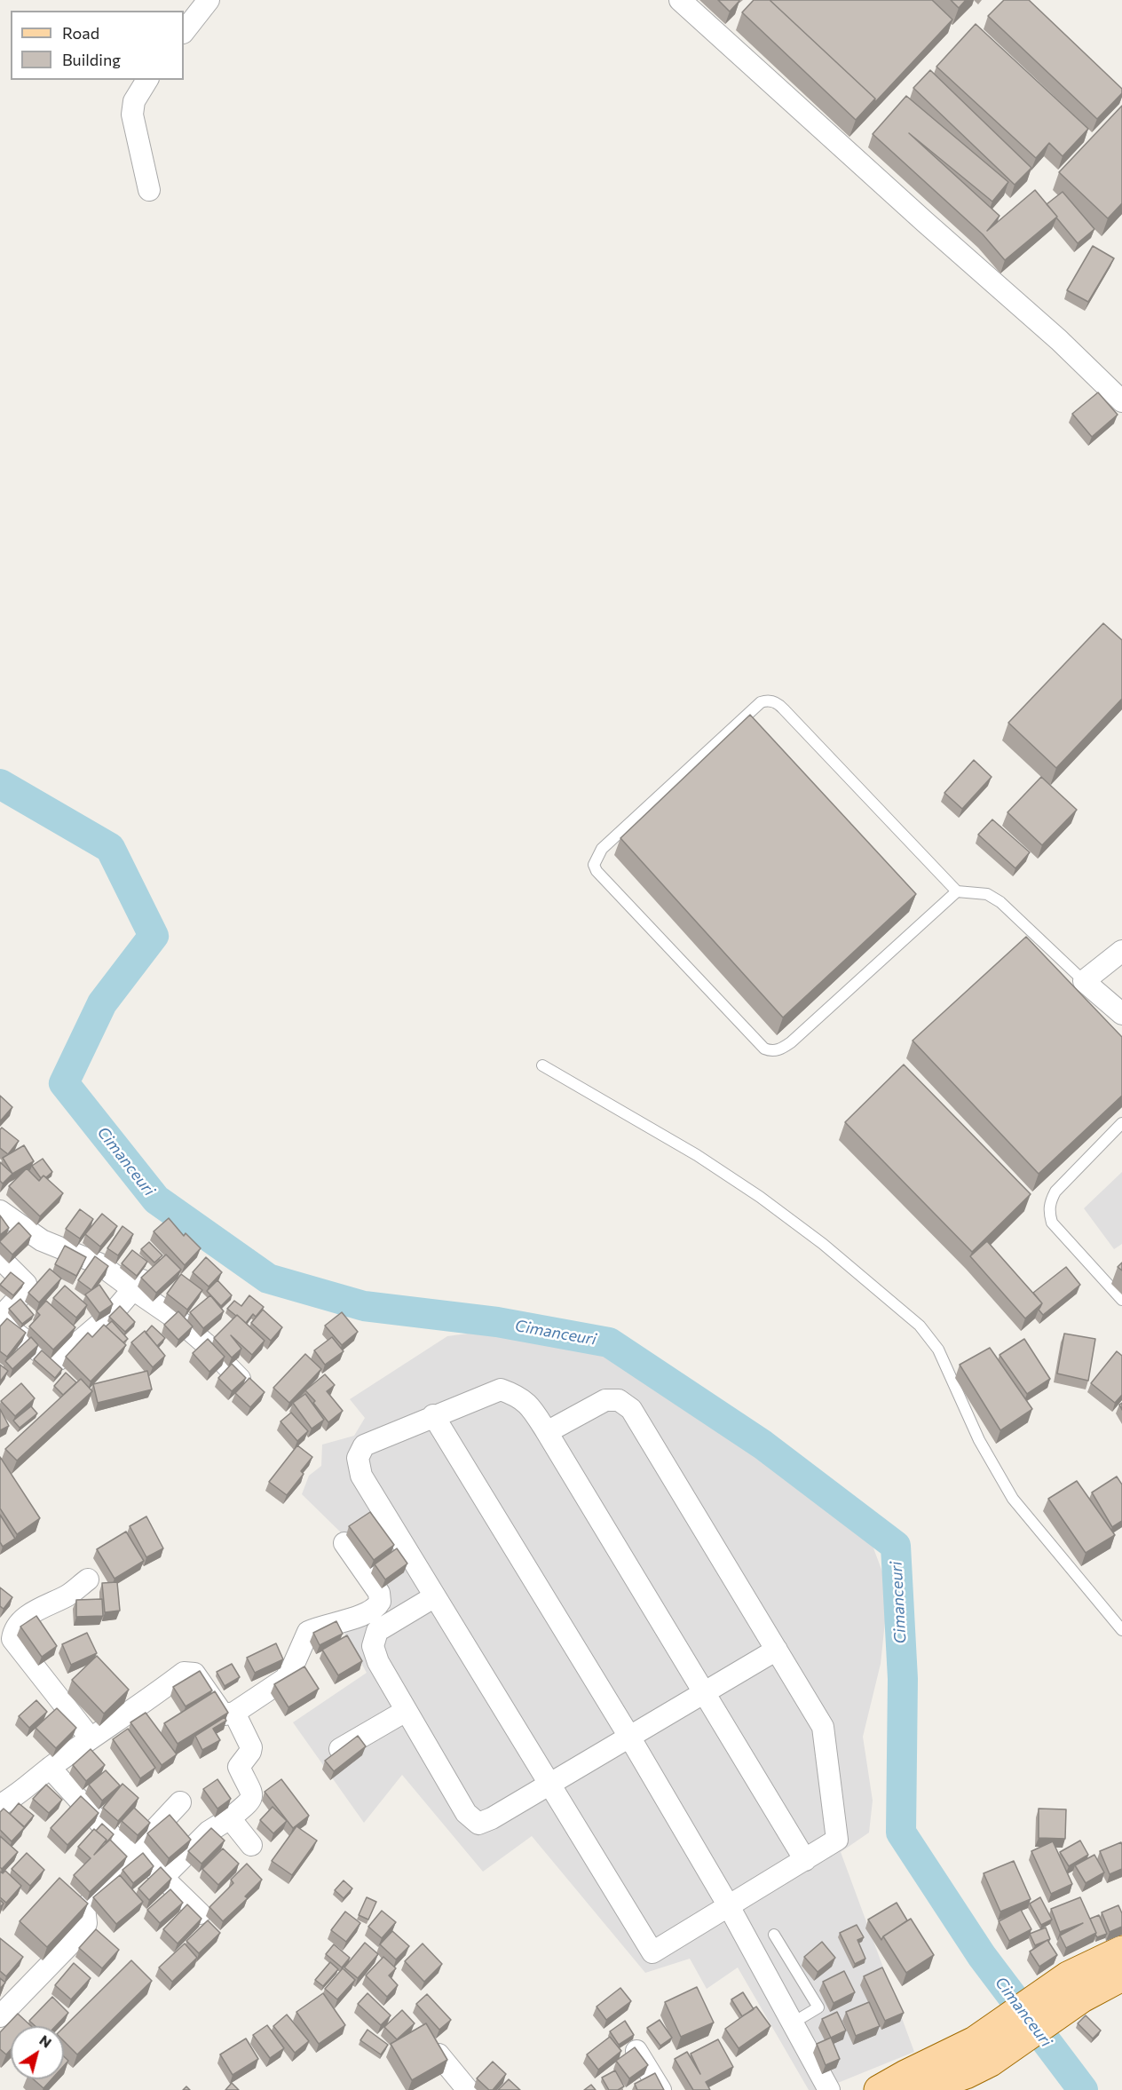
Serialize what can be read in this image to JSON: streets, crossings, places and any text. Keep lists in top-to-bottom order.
{
  "water": ["Cimanceuri"],
  "legend": ["Road", "Building"],
  "north": "top right"
}
